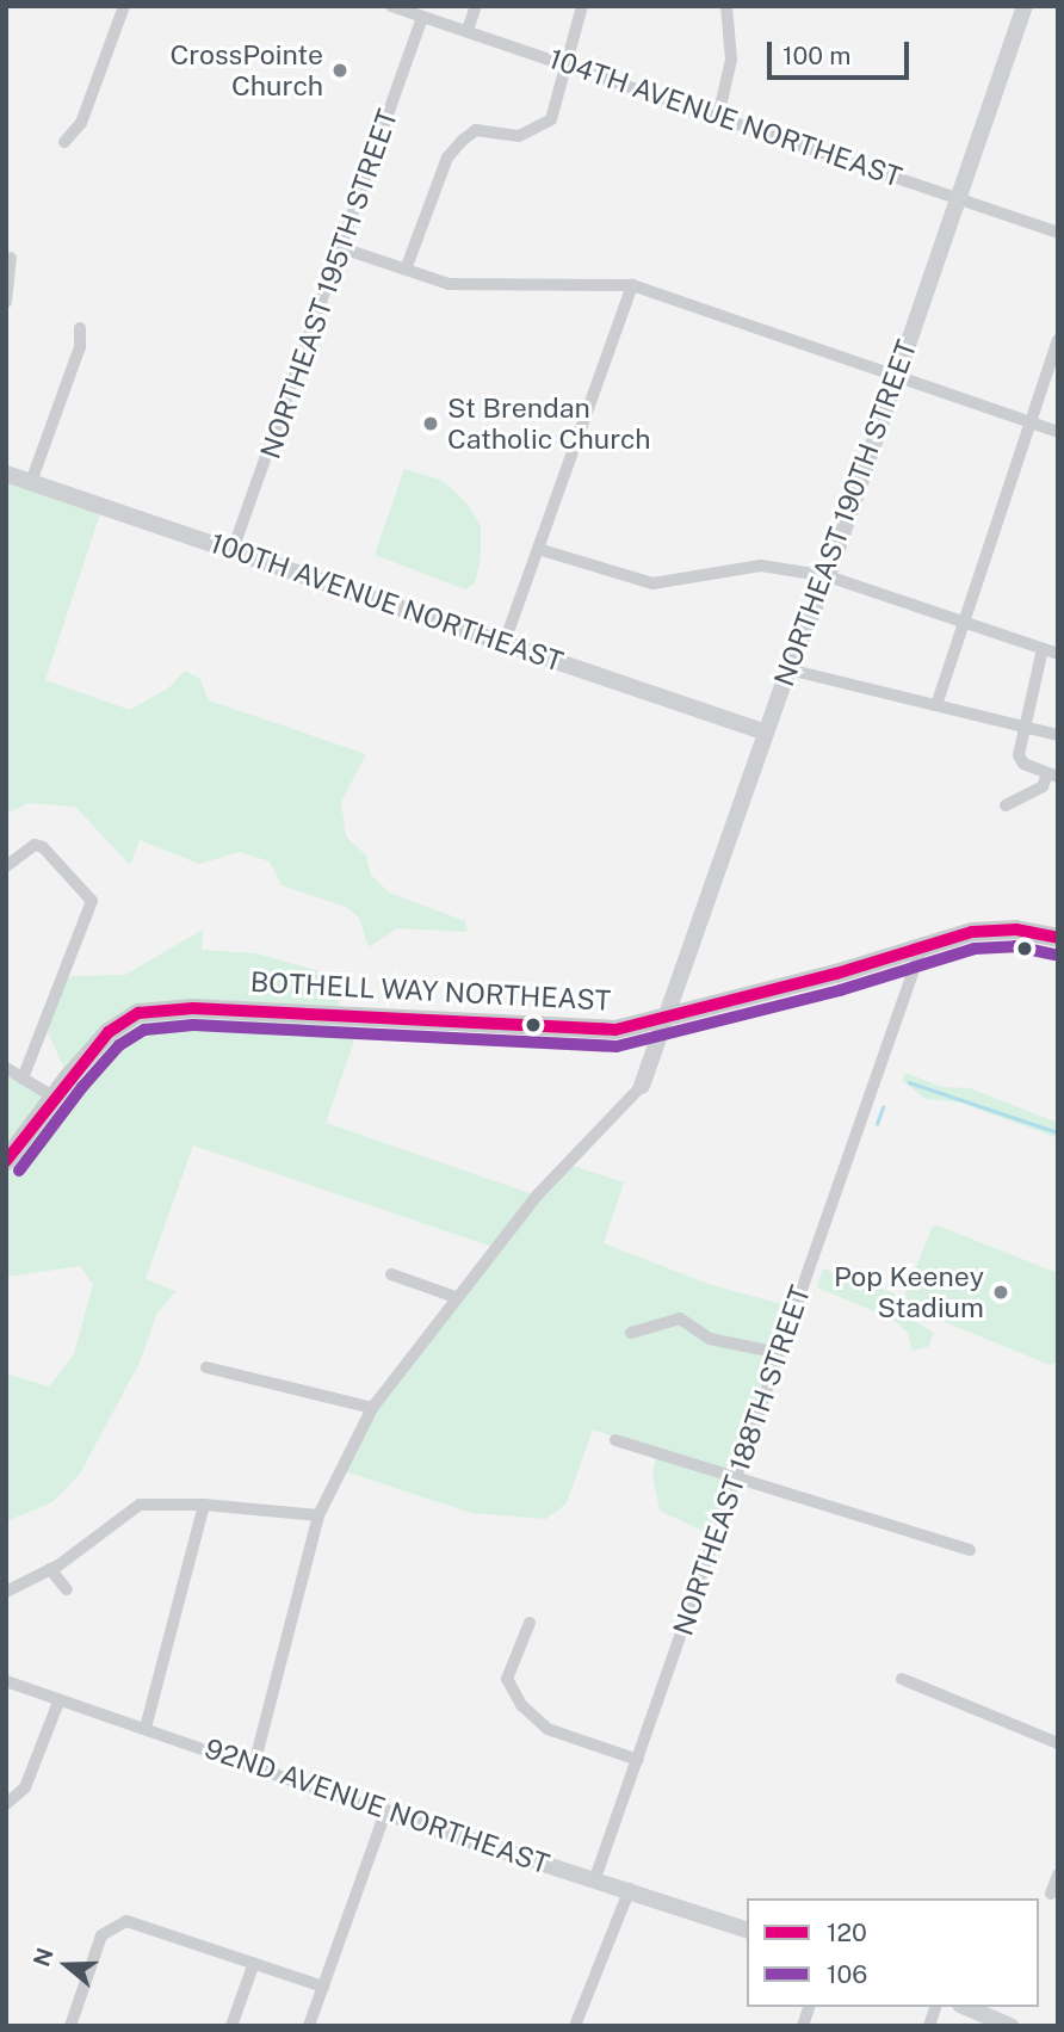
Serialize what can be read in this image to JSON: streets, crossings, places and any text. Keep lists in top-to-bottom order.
{
  "streets": {
    "main road": ["BOTHELL WAY NORTHEAST"],
    "street": [
      "104TH AVENUE NORTHEAST",
      "NORTHEAST 195TH STREET",
      "NORTHEAST 190TH STREET",
      "100TH AVENUE NORTHEAST",
      "NORTHEAST 188TH STREET",
      "92ND AVENUE NORTHEAST"
    ]
  },
  "crossings": [
    ["104TH AVENUE NORTHEAST", "NORTHEAST 195TH STREET"],
    ["104TH AVENUE NORTHEAST", "NORTHEAST 190TH STREET"],
    ["NORTHEAST 195TH STREET", "100TH AVENUE NORTHEAST"],
    ["NORTHEAST 190TH STREET", "100TH AVENUE NORTHEAST"],
    ["NORTHEAST 190TH STREET", "BOTHELL WAY NORTHEAST"],
    ["BOTHELL WAY NORTHEAST", "NORTHEAST 188TH STREET"],
    ["NORTHEAST 188TH STREET", "92ND AVENUE NORTHEAST"]
  ],
  "places": ["CrossPointe Church", "St Brendan Catholic Church", "Pop Keeney Stadium"],
  "lines": ["transit line 120", "transit line 106"],
  "legend": ["120", "106"],
  "scale_bar": "100 m",
  "north": "left"
}
